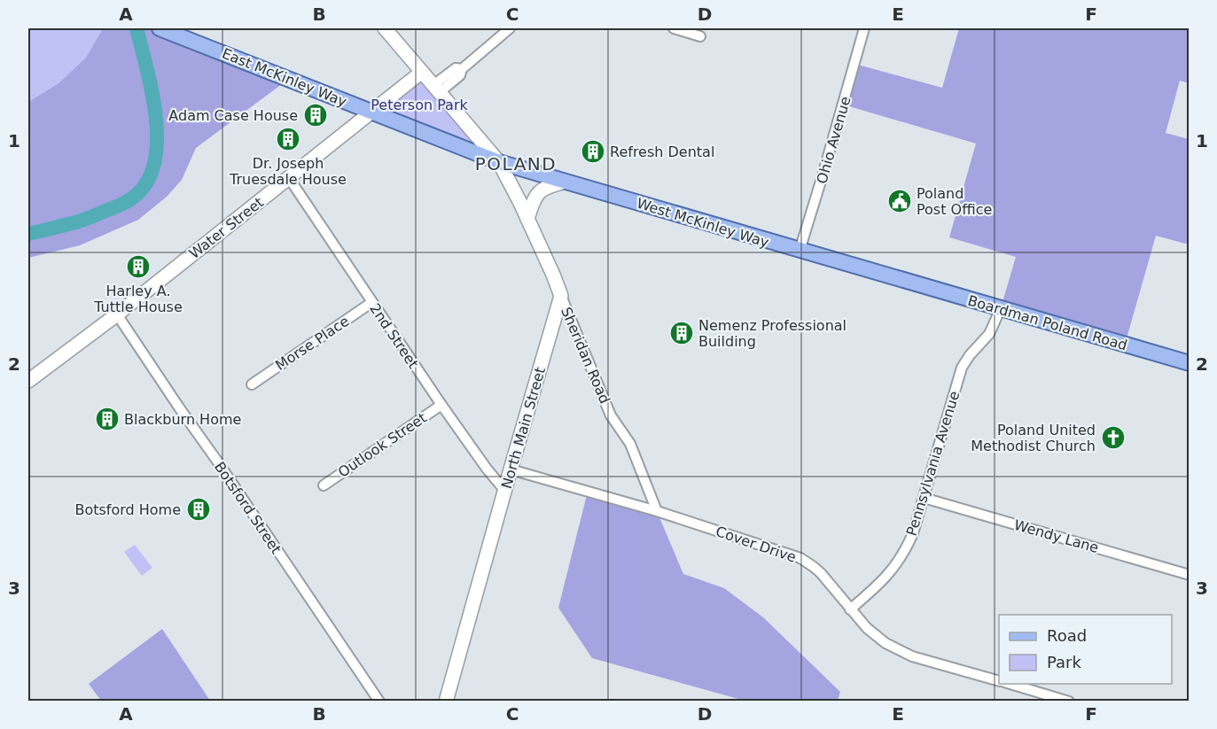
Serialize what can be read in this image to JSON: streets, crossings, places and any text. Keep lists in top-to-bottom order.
{
  "streets": {
    "main road": [
      "East McKinley Way",
      "West McKinley Way",
      "Water Street",
      "Boardman Poland Road",
      "North Main Street"
    ],
    "street": [
      "Ohio Avenue",
      "2nd Street",
      "Morse Place",
      "Sheridan Road",
      "Outlook Street",
      "Pennsylvania Avenue",
      "Botsford Street",
      "Wendy Lane",
      "Cover Drive"
    ]
  },
  "crossings": [
    ["East McKinley Way", "West McKinley Way"],
    ["East McKinley Way", "Water Street"],
    ["Ohio Avenue", "West McKinley Way"],
    ["West McKinley Way", "Boardman Poland Road"],
    ["Water Street", "2nd Street"],
    ["Water Street", "Botsford Street"],
    ["Boardman Poland Road", "Pennsylvania Avenue"],
    ["2nd Street", "Morse Place"],
    ["2nd Street", "North Main Street"],
    ["2nd Street", "Outlook Street"],
    ["Sheridan Road", "North Main Street"],
    ["Sheridan Road", "Cover Drive"],
    ["North Main Street", "Cover Drive"],
    ["Pennsylvania Avenue", "Wendy Lane"],
    ["Pennsylvania Avenue", "Cover Drive"]
  ],
  "districts": ["POLAND"],
  "parks": ["Peterson Park"],
  "places": {
    "building": [
      "Adam Case House",
      "Dr. Joseph Truesdale House",
      "Refresh Dental",
      "Harley A. Tuttle House",
      "Nemenz Professional Building",
      "Blackburn Home",
      "Botsford Home"
    ],
    "public building": ["Poland Post Office"],
    "church": ["Poland United Methodist Church"]
  },
  "legend": ["Road", "Park"],
  "grid": {
    "columns": [
      "A",
      "B",
      "C",
      "D",
      "E",
      "F"
    ],
    "rows": ["1", "2", "3"]
  }
}
